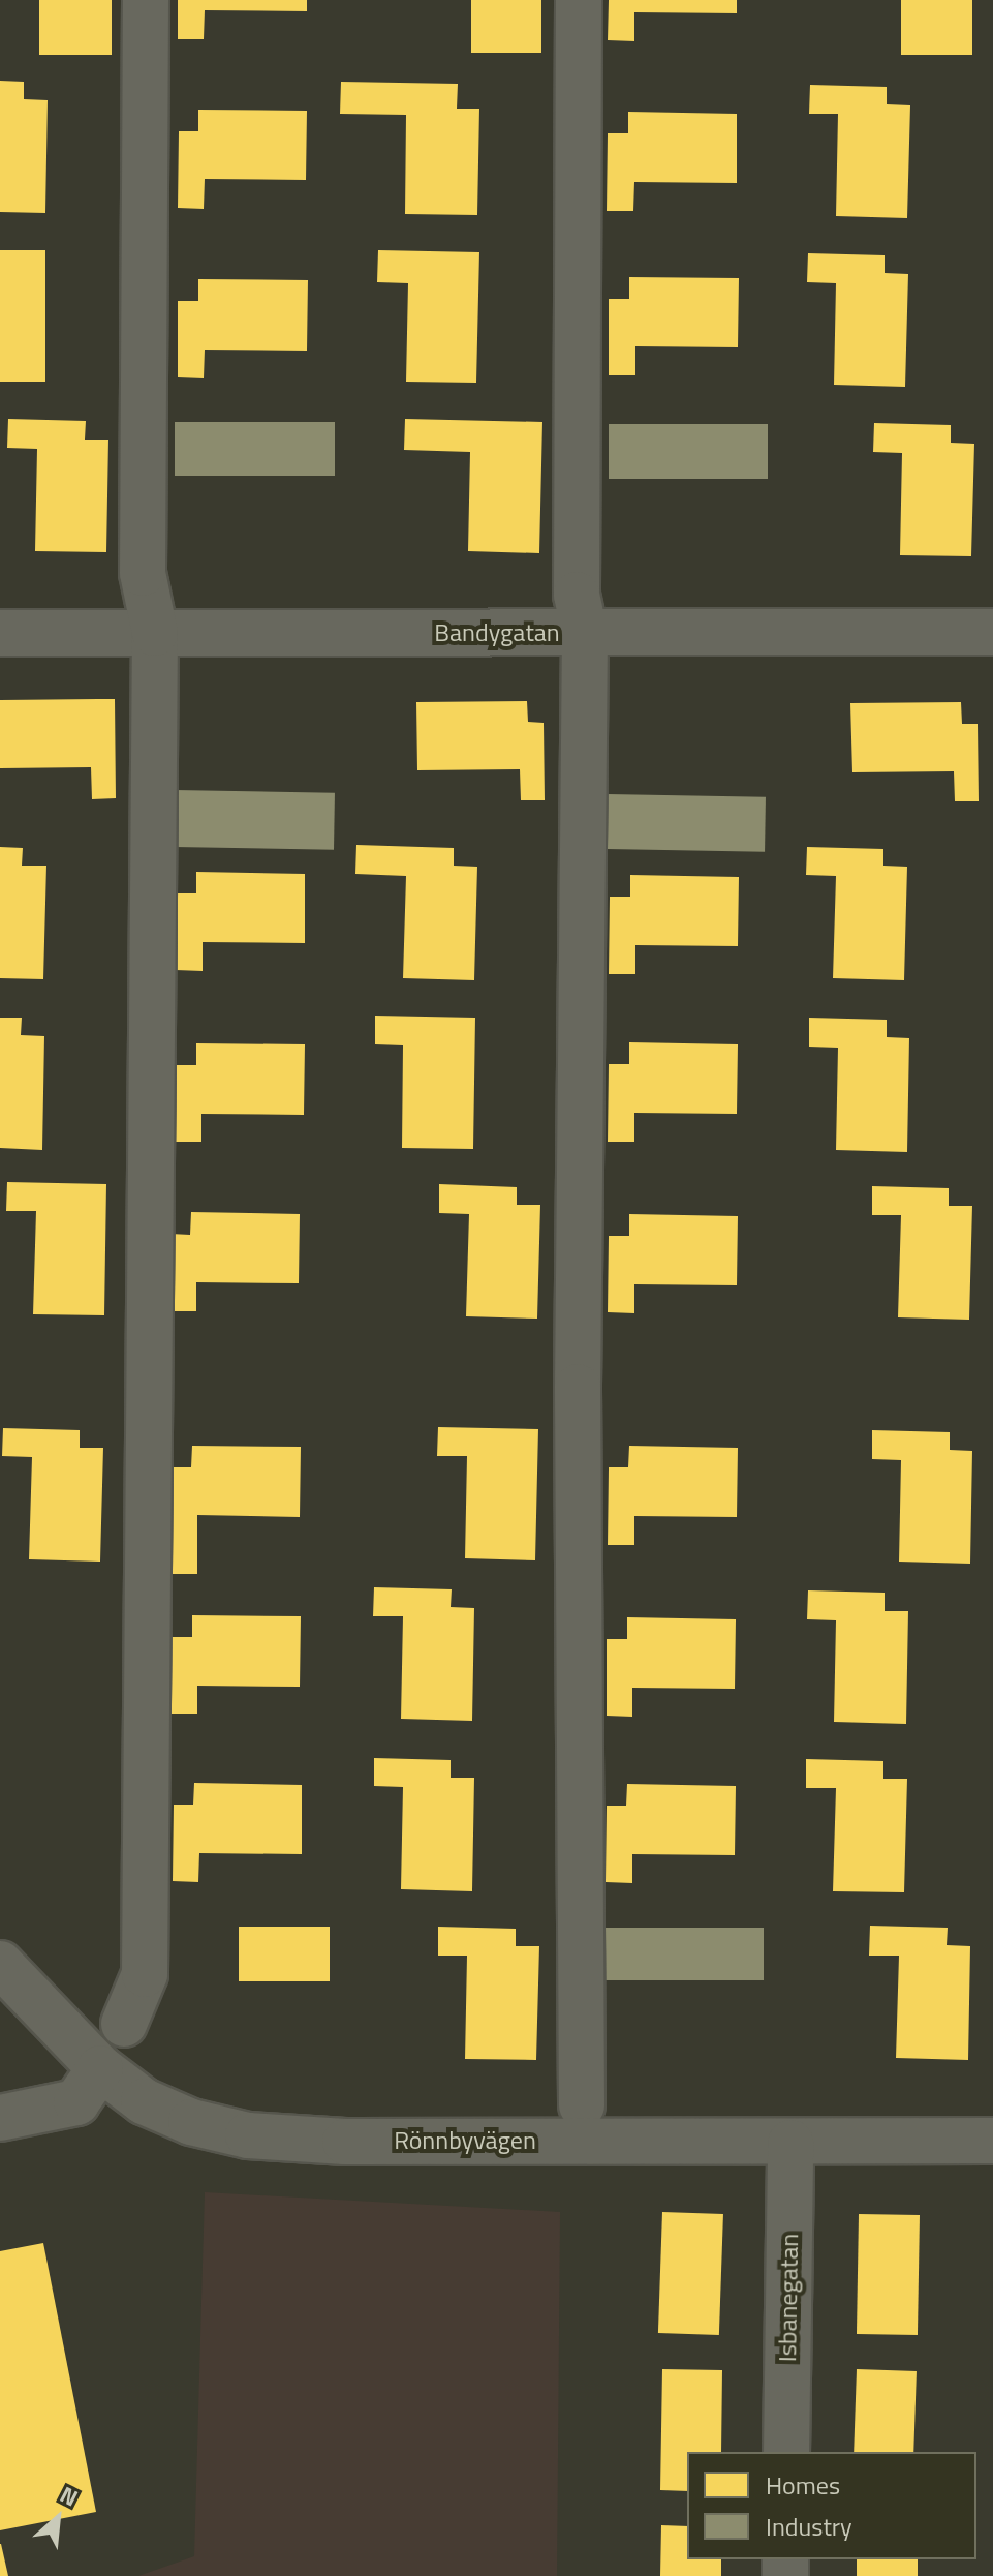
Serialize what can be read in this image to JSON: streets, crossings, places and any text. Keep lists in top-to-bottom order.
{
  "streets": {
    "street": ["Bandygatan", "Rönnbyvägen", "Isbanegatan"]
  },
  "crossings": [
    ["Rönnbyvägen", "Isbanegatan"]
  ],
  "legend": ["Homes", "Industry"],
  "north": "top right"
}
